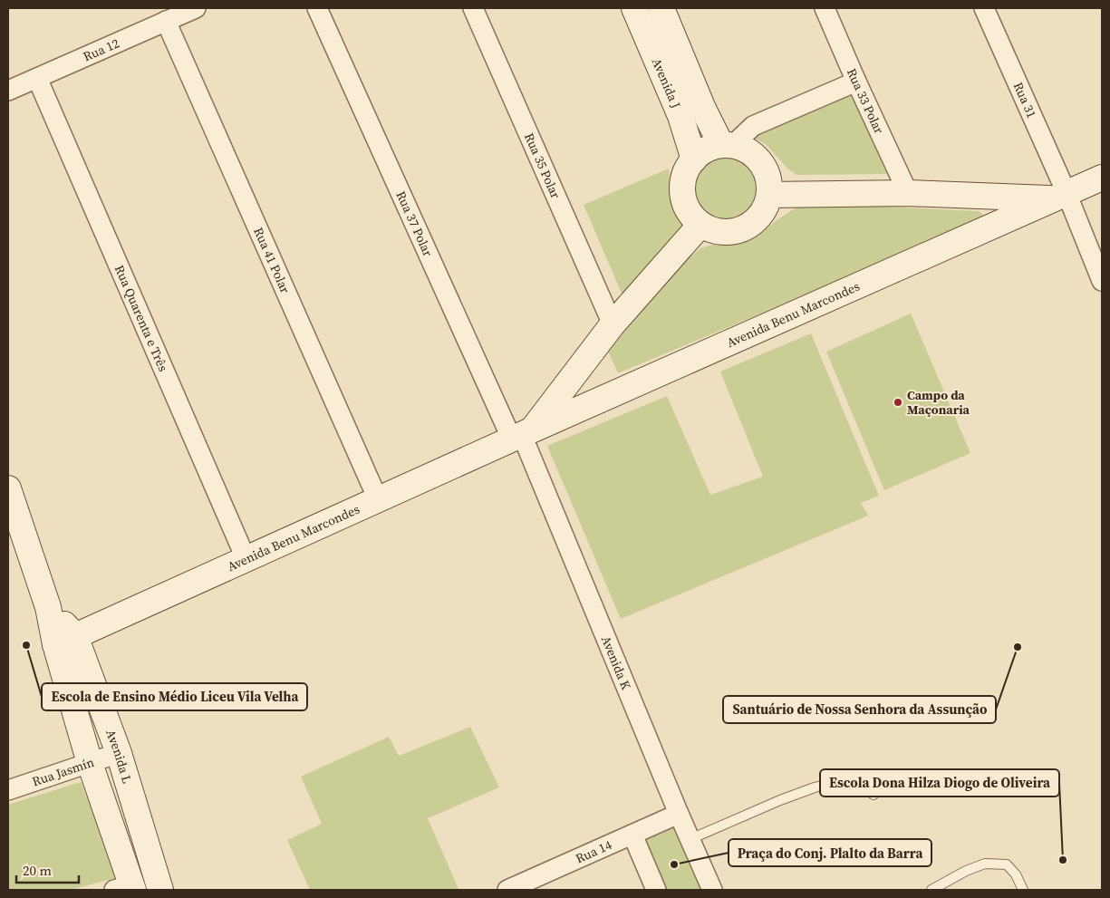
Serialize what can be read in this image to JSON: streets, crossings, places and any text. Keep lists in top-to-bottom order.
{
  "streets": {
    "street": [
      "Rua 12",
      "Avenida J",
      "Rua 33 Polar",
      "Rua 31",
      "Rua 35 Polar",
      "Rua 37 Polar",
      "Rua 41 Polar",
      "Avenida Benu Marcondes",
      "Rua Quarenta e Três",
      "Avenida K",
      "Avenida L",
      "Rua Jasmín",
      "Rua 14"
    ]
  },
  "crossings": [
    ["Rua 12", "Rua 41 Polar"],
    ["Rua 12", "Rua Quarenta e Três"],
    ["Avenida J", "Avenida Benu Marcondes"],
    ["Rua 33 Polar", "Avenida Benu Marcondes"],
    ["Rua 31", "Avenida Benu Marcondes"],
    ["Rua 35 Polar", "Avenida Benu Marcondes"],
    ["Rua 37 Polar", "Avenida Benu Marcondes"],
    ["Rua 37 Polar", "Avenida K"],
    ["Rua 41 Polar", "Avenida Benu Marcondes"],
    ["Avenida Benu Marcondes", "Rua Quarenta e Três"],
    ["Avenida Benu Marcondes", "Avenida K"],
    ["Avenida Benu Marcondes", "Avenida L"],
    ["Avenida K", "Rua 14"],
    ["Avenida L", "Rua Jasmín"]
  ],
  "places": [
    "Campo da Maçonaria",
    "Escola de Ensino Médio Liceu Vila Velha",
    "Santuário de Nossa Senhora da Assunção",
    "Escola Dona Hilza Diogo de Oliveira",
    "Praça do Conj. Plalto da Barra"
  ],
  "scale_bar": "20 m"
}
